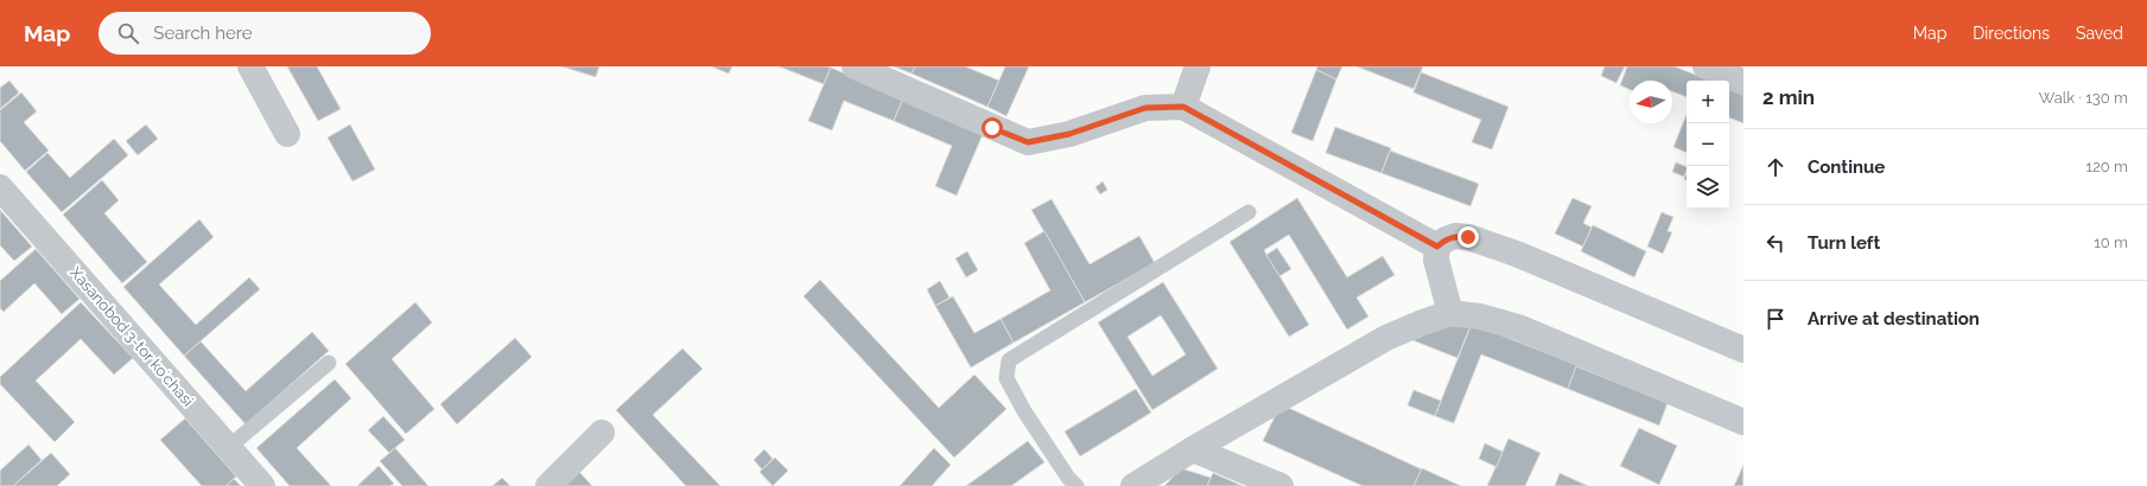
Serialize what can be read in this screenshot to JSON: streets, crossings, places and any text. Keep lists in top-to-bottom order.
{
  "streets": {
    "street": ["Xasanobod 3-tor koʻchasi"]
  },
  "north": "left",
  "page": {
    "header": "Map",
    "search": "Search here",
    "nav": ["Map", "Directions", "Saved"],
    "heading": ["2 min", "Walk · 130 m"],
    "map_buttons": ["+", "−"],
    "list": [
      ["Continue", "120 m"],
      ["Turn left", "10 m"],
      "Arrive at destination"
    ]
  }
}
